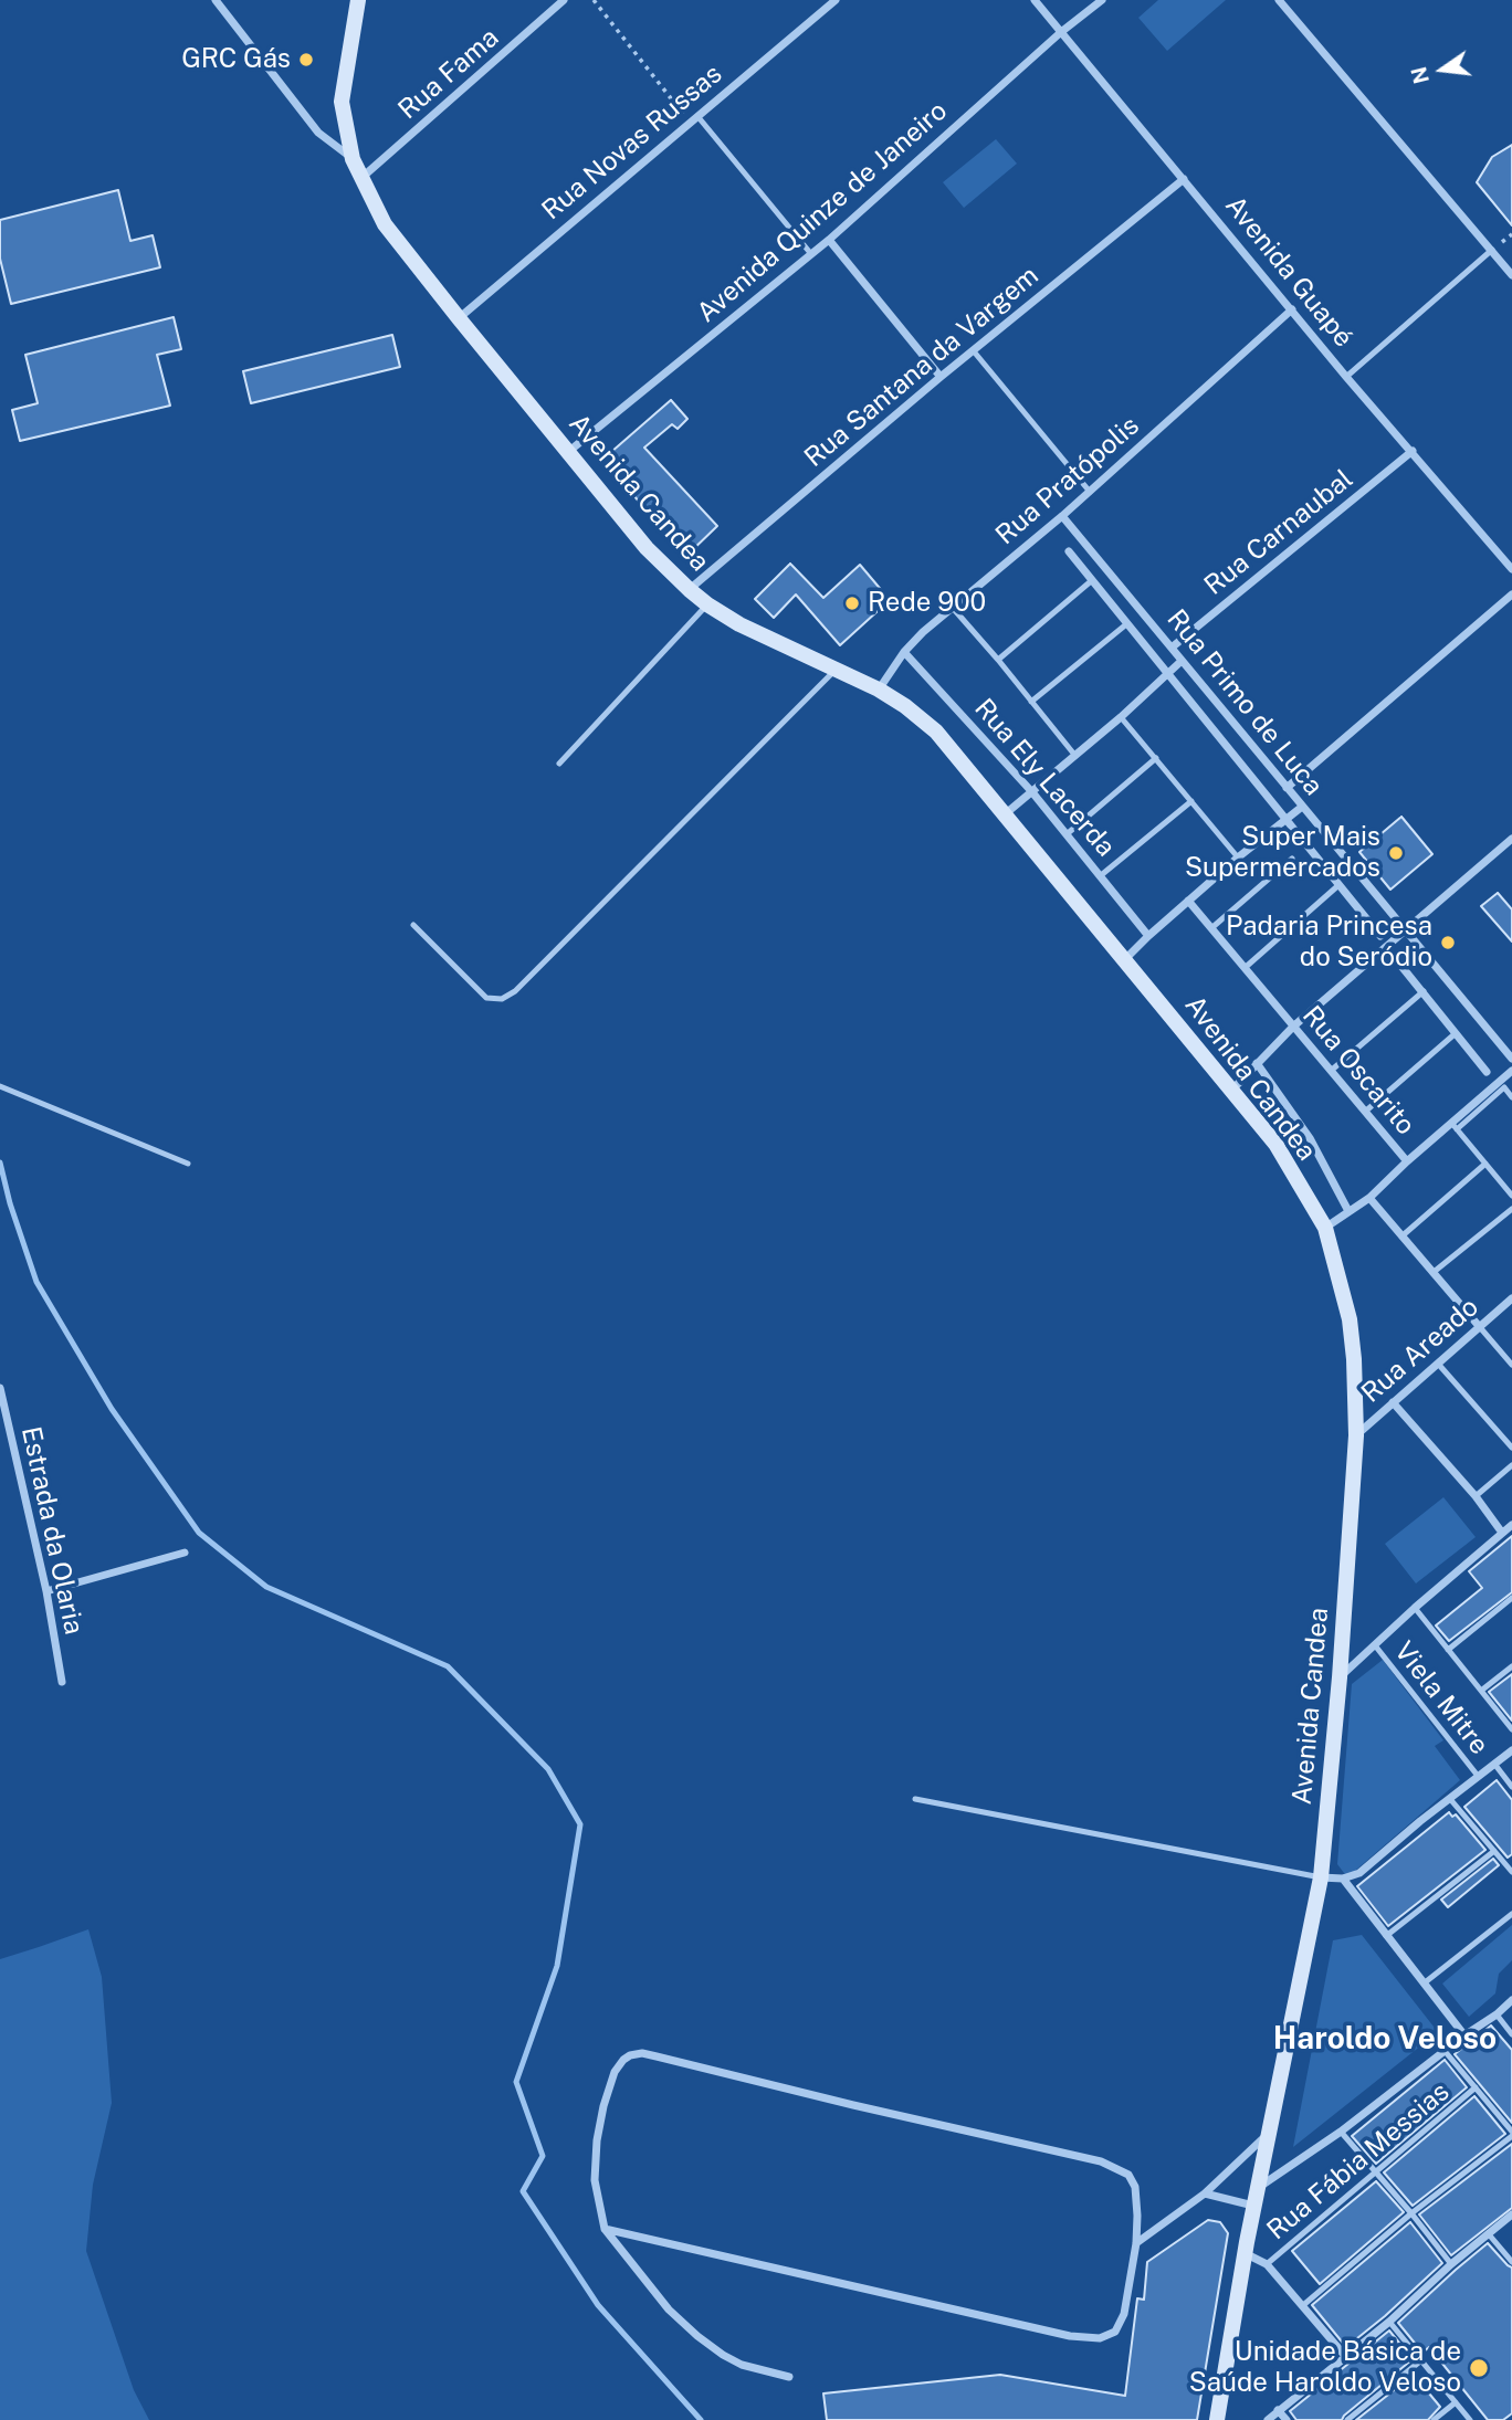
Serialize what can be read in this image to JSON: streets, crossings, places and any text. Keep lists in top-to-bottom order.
{
  "streets": {
    "main road": ["Avenida Candea"],
    "street": [
      "Rua Fama",
      "Rua Novas Russas",
      "Avenida Quinze de Janeiro",
      "Avenida Guapé",
      "Rua Santana da Vargem",
      "Rua Pratópolis",
      "Rua Carnaubal",
      "Rua Primo de Luca",
      "Rua Ely Lacerda",
      "Rua Oscarito",
      "Rua Areado",
      "Estrada da Olaria"
    ],
    "lane": ["Viela Mitre", "Rua Fábia Messias"]
  },
  "crossings": [
    ["Rua Fama", "Avenida Candea"],
    ["Rua Novas Russas", "Avenida Candea"],
    ["Avenida Quinze de Janeiro", "Avenida Guapé"],
    ["Avenida Quinze de Janeiro", "Avenida Candea"],
    ["Avenida Guapé", "Rua Santana da Vargem"],
    ["Avenida Guapé", "Rua Pratópolis"],
    ["Avenida Guapé", "Rua Carnaubal"],
    ["Rua Santana da Vargem", "Avenida Candea"],
    ["Rua Pratópolis", "Avenida Candea"],
    ["Rua Pratópolis", "Rua Primo de Luca"],
    ["Rua Pratópolis", "Rua Ely Lacerda"],
    ["Avenida Candea", "Rua Areado"],
    ["Rua Carnaubal", "Rua Primo de Luca"]
  ],
  "districts": ["Haroldo Veloso"],
  "places": [
    "GRC Gás",
    "Rede 900",
    "Super Mais Supermercados",
    "Padaria Princesa do Seródio",
    "Unidade Básica de Saúde Haroldo Veloso"
  ],
  "north": "left"
}
